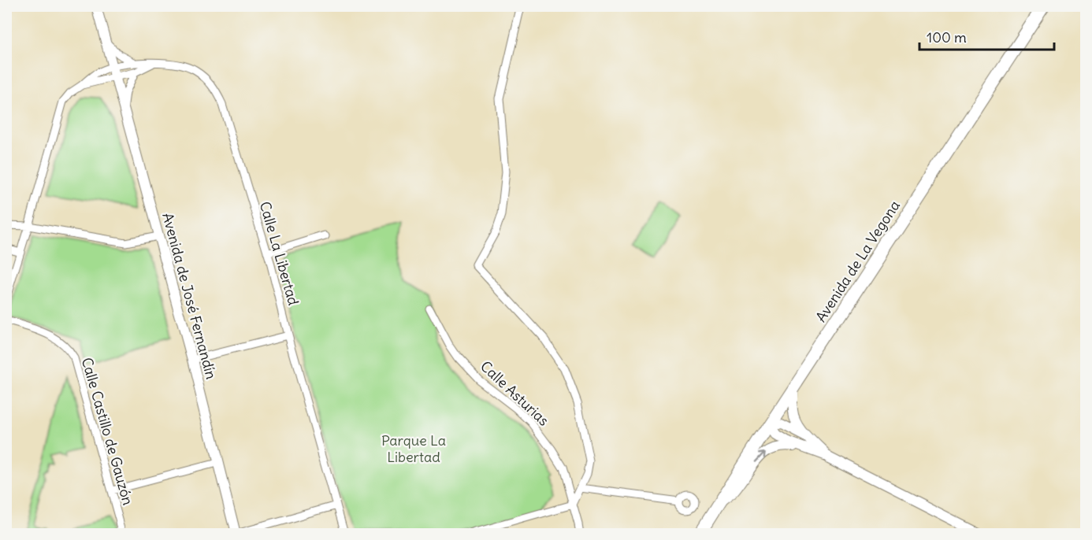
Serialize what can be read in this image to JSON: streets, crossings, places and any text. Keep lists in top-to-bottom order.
{
  "streets": {
    "main road": ["Avenida de La Vegona"],
    "street": [
      "Calle La Libertad",
      "Avenida de José Fernandín",
      "Calle Asturias",
      "Calle Castillo de Gauzón"
    ]
  },
  "crossings": [
    ["Calle La Libertad", "Avenida de José Fernandín"]
  ],
  "parks": ["Parque La Libertad"],
  "scale_bar": "100 m"
}
